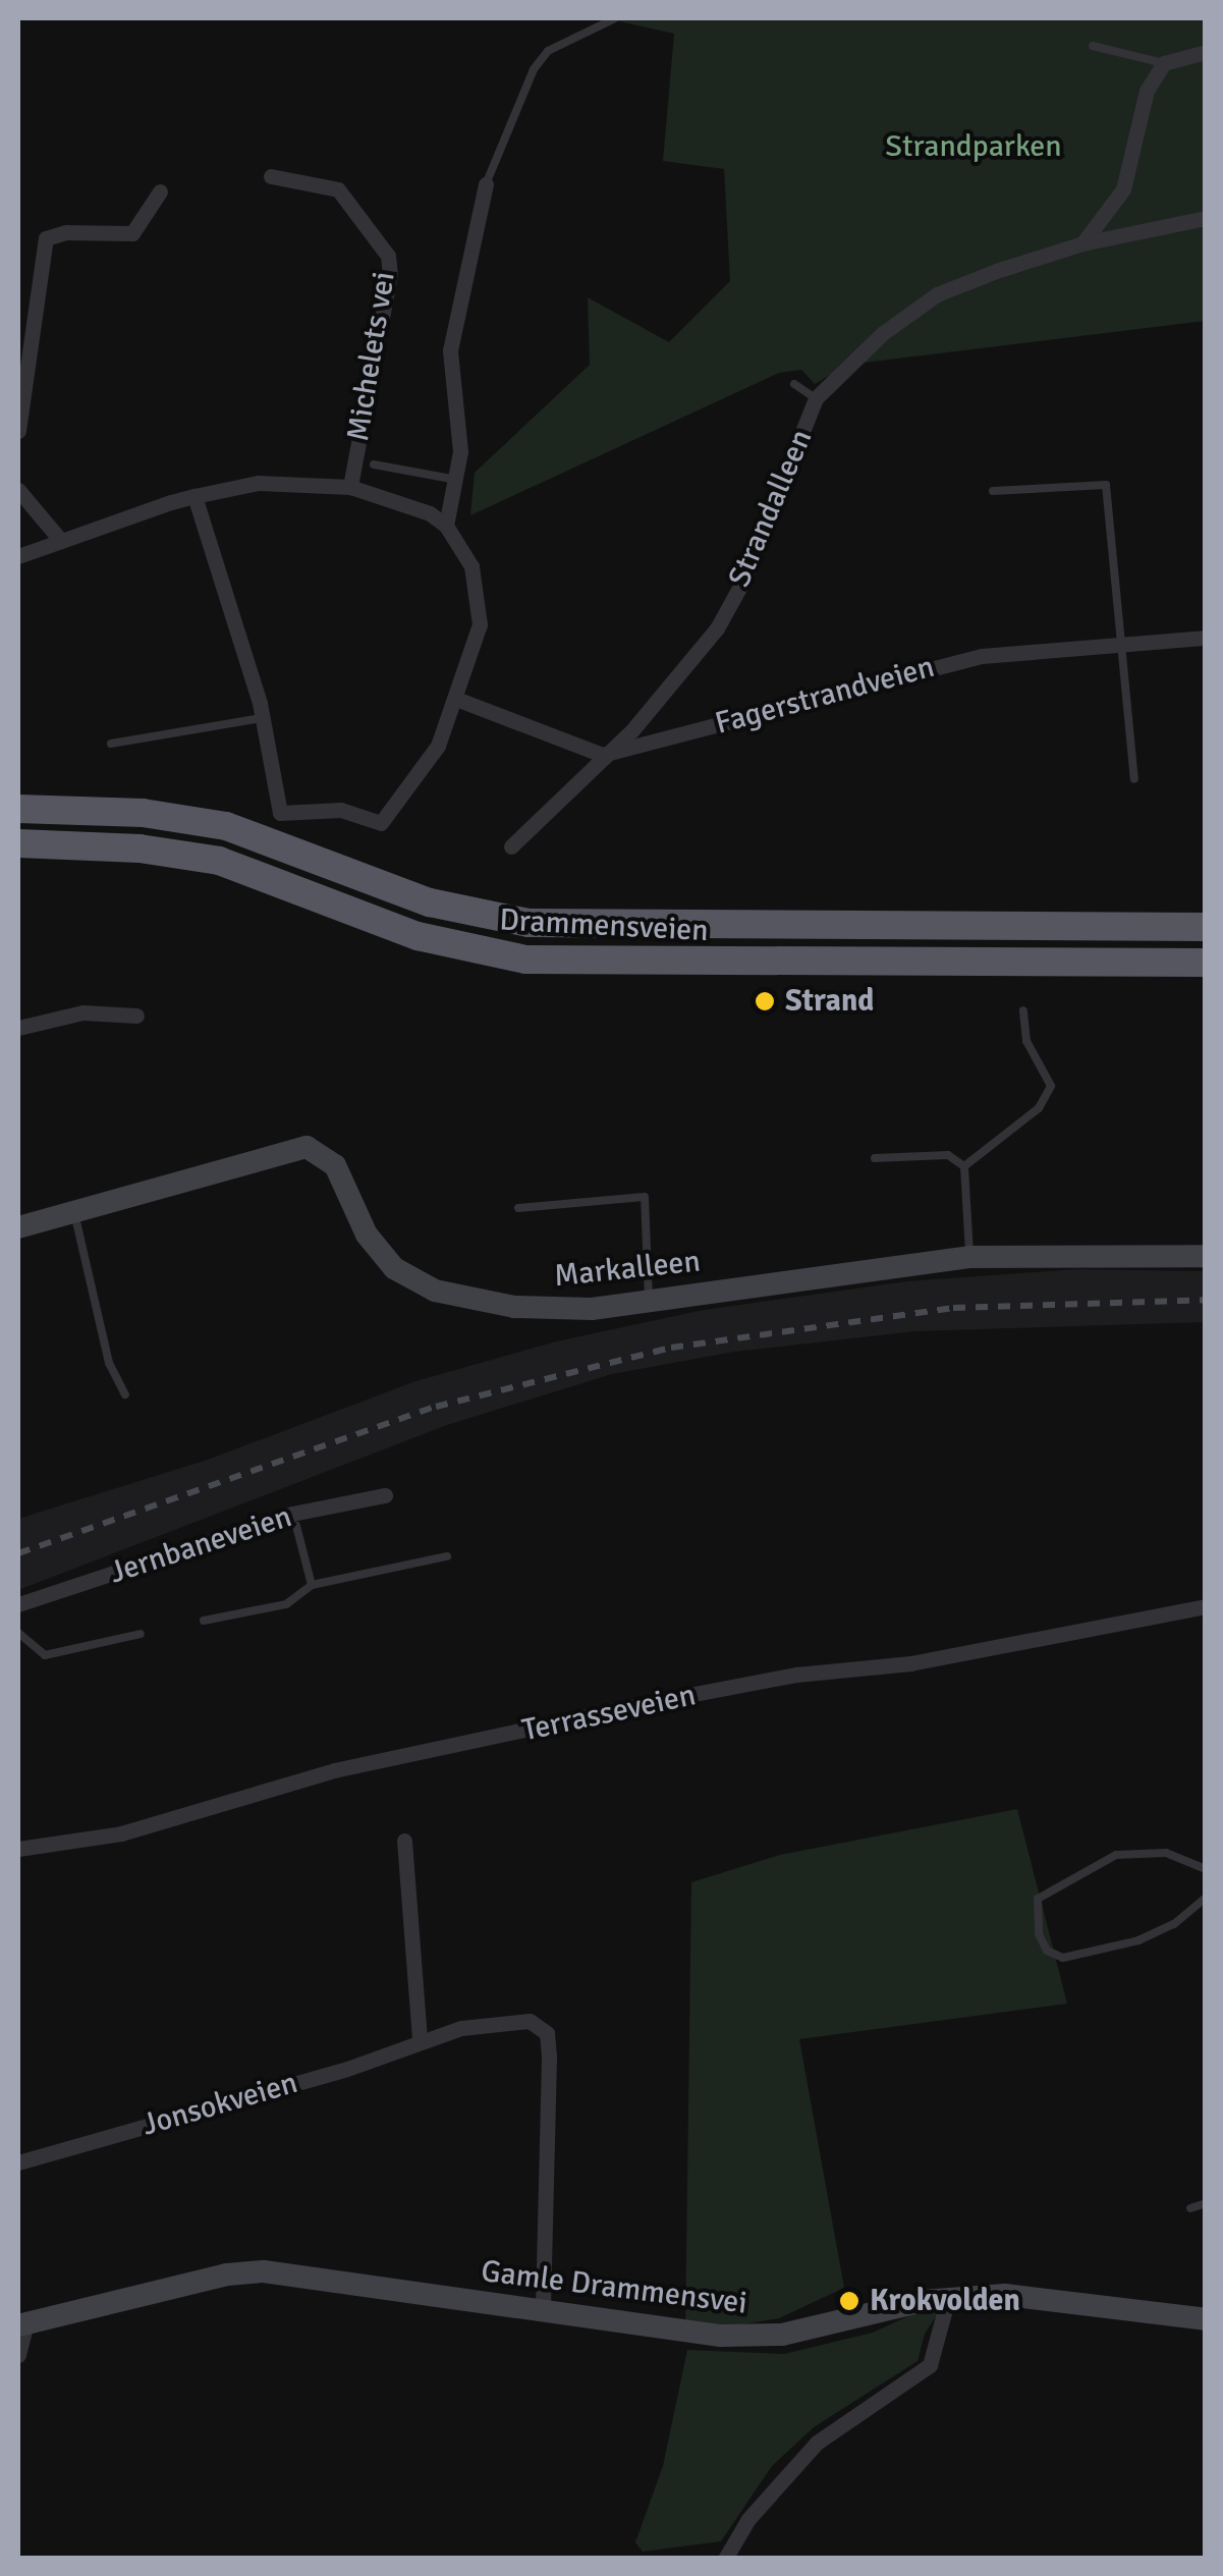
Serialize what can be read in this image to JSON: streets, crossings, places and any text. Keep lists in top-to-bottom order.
{
  "streets": {
    "highway": ["Drammensveien"],
    "main road": ["Markalleen", "Gamle Drammensvei"],
    "street": [
      "Michelets vei",
      "Strandalleen",
      "Fagerstrandveien",
      "Jernbaneveien",
      "Terrasseveien",
      "Jonsokveien"
    ]
  },
  "crossings": [
    ["Strandalleen", "Fagerstrandveien"],
    ["Jonsokveien", "Gamle Drammensvei"]
  ],
  "parks": ["Strandparken"],
  "places": ["Strand", "Krokvolden"]
}
